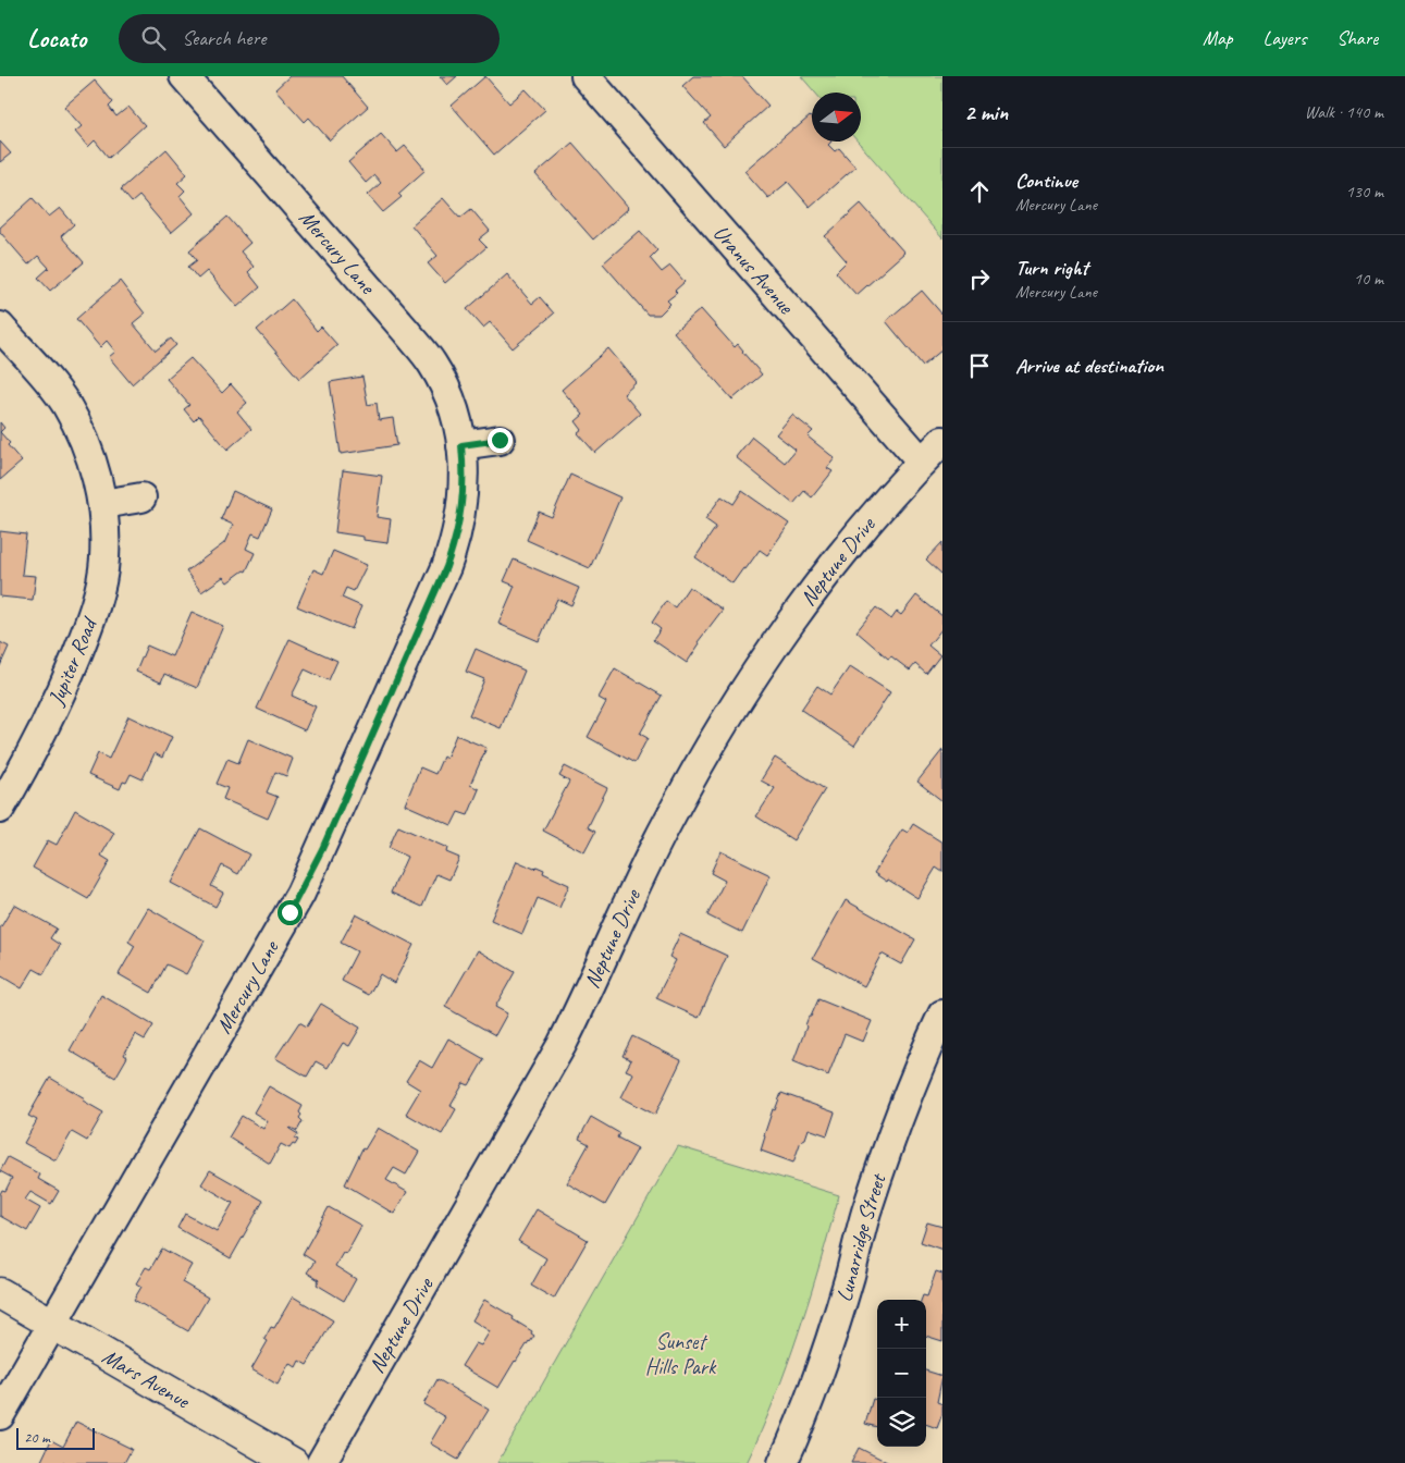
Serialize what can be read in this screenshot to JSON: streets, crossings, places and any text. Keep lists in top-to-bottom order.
{
  "streets": {
    "street": [
      "Mercury Lane",
      "Uranus Avenue",
      "Neptune Drive",
      "Jupiter Road",
      "Lunarridge Street",
      "Mars Avenue"
    ]
  },
  "crossings": [
    ["Mercury Lane", "Mars Avenue"],
    ["Uranus Avenue", "Neptune Drive"]
  ],
  "parks": ["Sunset Hills Park"],
  "scale_bar": "20 m",
  "north": "right",
  "page": {
    "header": "Locato",
    "search": "Search here",
    "nav": ["Map", "Layers", "Share"],
    "heading": ["2 min", "Walk · 140 m"],
    "list": [
      ["Continue", "Mercury Lane", "130 m"],
      ["Turn right", "Mercury Lane", "10 m"],
      "Arrive at destination"
    ],
    "map_buttons": ["+", "−"],
    "scale": "20 m"
  }
}
